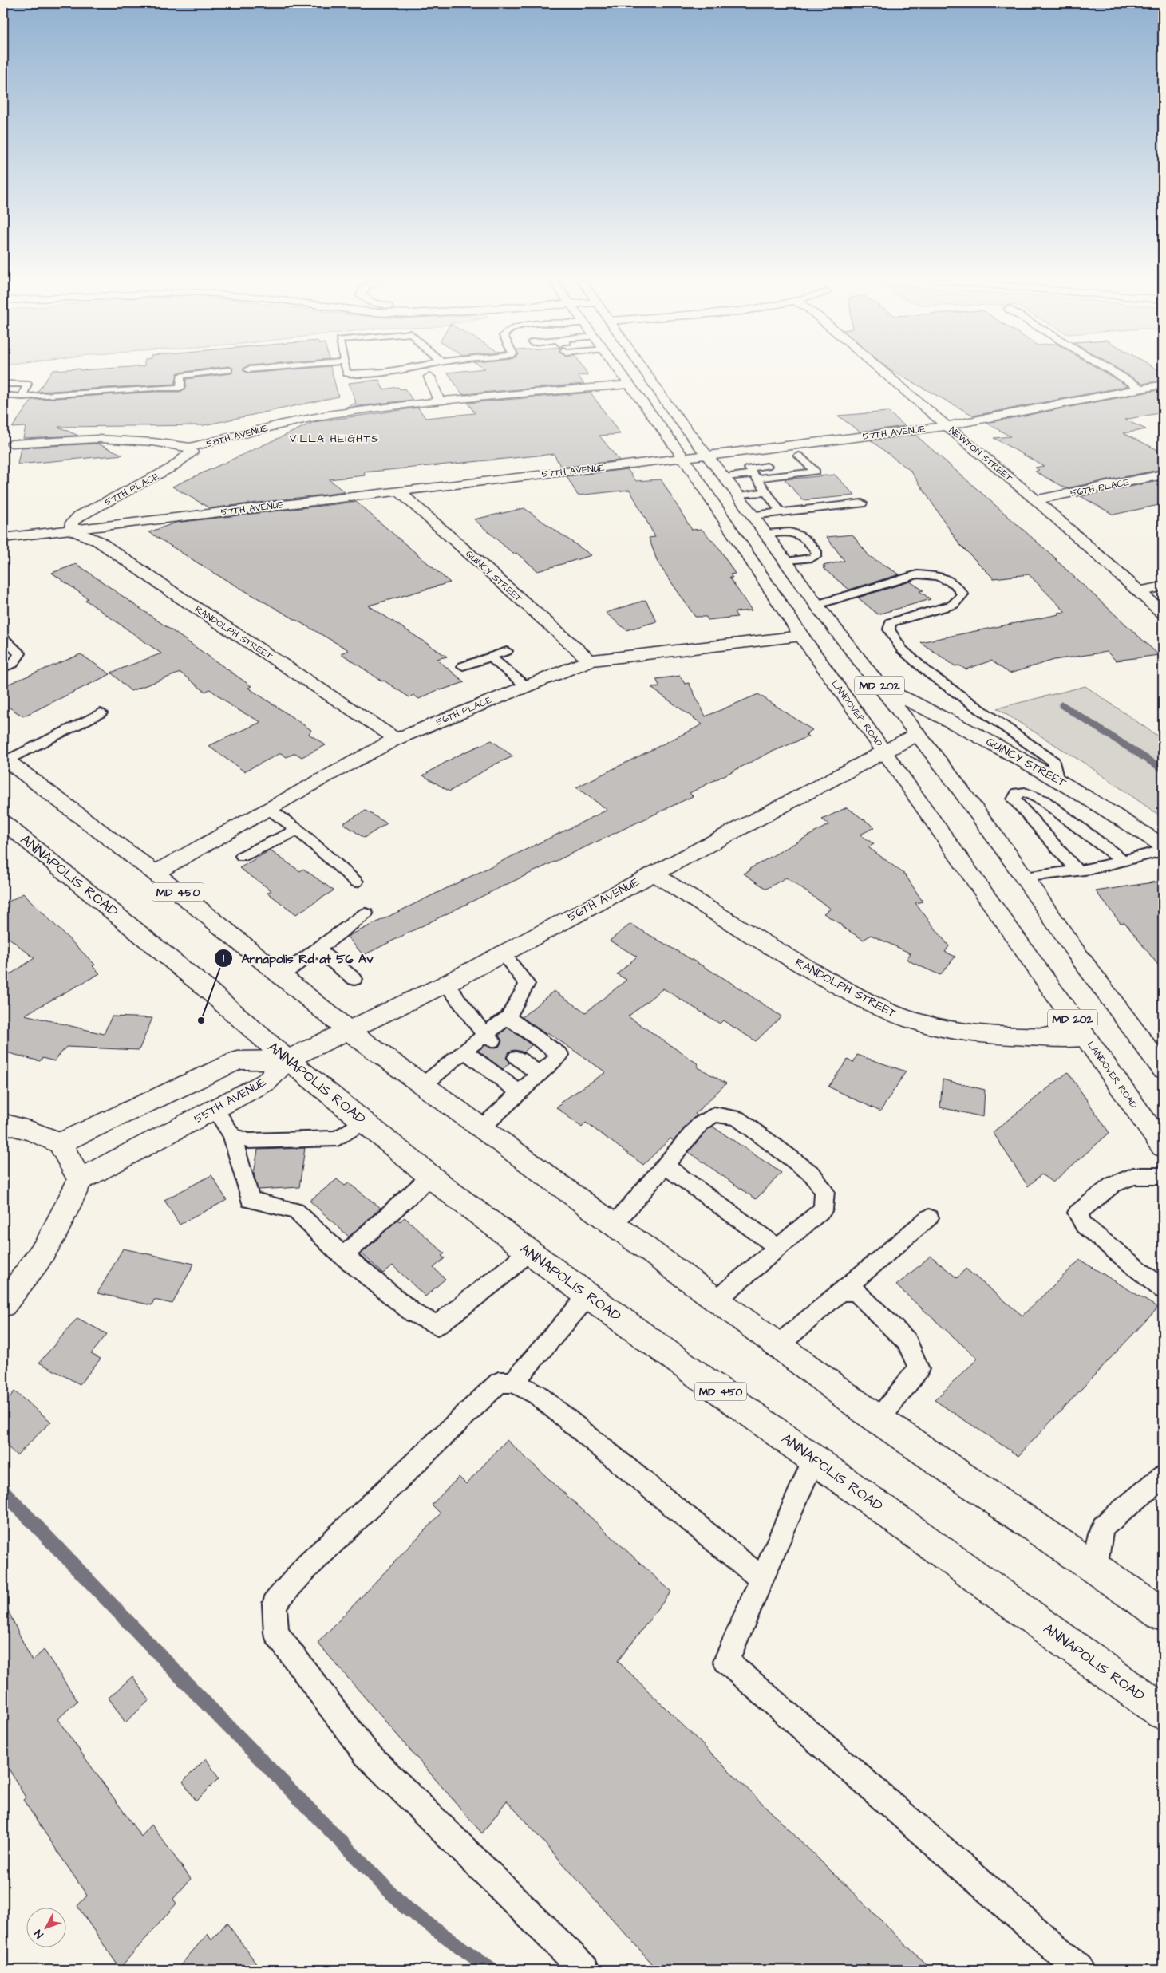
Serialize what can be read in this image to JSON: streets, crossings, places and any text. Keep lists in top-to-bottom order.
{
  "streets": {
    "main road": [
      "57TH AVENUE",
      "58TH AVENUE",
      "NEWTON STREET",
      "56TH PLACE",
      "57TH PLACE",
      "QUINCY STREET",
      "RANDOLPH STREET",
      "MD 202",
      "LANDOVER ROAD",
      "ANNAPOLIS ROAD",
      "MD 450",
      "56TH AVENUE",
      "55TH AVENUE"
    ]
  },
  "crossings": [
    ["57TH AVENUE", "NEWTON STREET"],
    ["57TH AVENUE", "57TH PLACE"],
    ["57TH AVENUE", "QUINCY STREET"],
    ["57TH AVENUE", "RANDOLPH STREET"],
    ["57TH AVENUE", "MD 202"],
    ["57TH AVENUE", "LANDOVER ROAD"],
    ["58TH AVENUE", "57TH PLACE"],
    ["58TH AVENUE", "LANDOVER ROAD"],
    ["NEWTON STREET", "56TH PLACE"],
    ["56TH PLACE", "QUINCY STREET"],
    ["56TH PLACE", "RANDOLPH STREET"],
    ["56TH PLACE", "LANDOVER ROAD"],
    ["56TH PLACE", "MD 450"],
    ["57TH PLACE", "RANDOLPH STREET"],
    ["QUINCY STREET", "MD 202"],
    ["RANDOLPH STREET", "LANDOVER ROAD"],
    ["RANDOLPH STREET", "56TH AVENUE"],
    ["MD 202", "56TH AVENUE"],
    ["LANDOVER ROAD", "56TH AVENUE"],
    ["ANNAPOLIS ROAD", "56TH AVENUE"],
    ["ANNAPOLIS ROAD", "55TH AVENUE"],
    ["MD 450", "56TH AVENUE"],
    ["56TH AVENUE", "55TH AVENUE"]
  ],
  "districts": ["VILLA HEIGHTS"],
  "places": ["Annapolis Rd at 56 Av"],
  "north": "bottom left"
}
